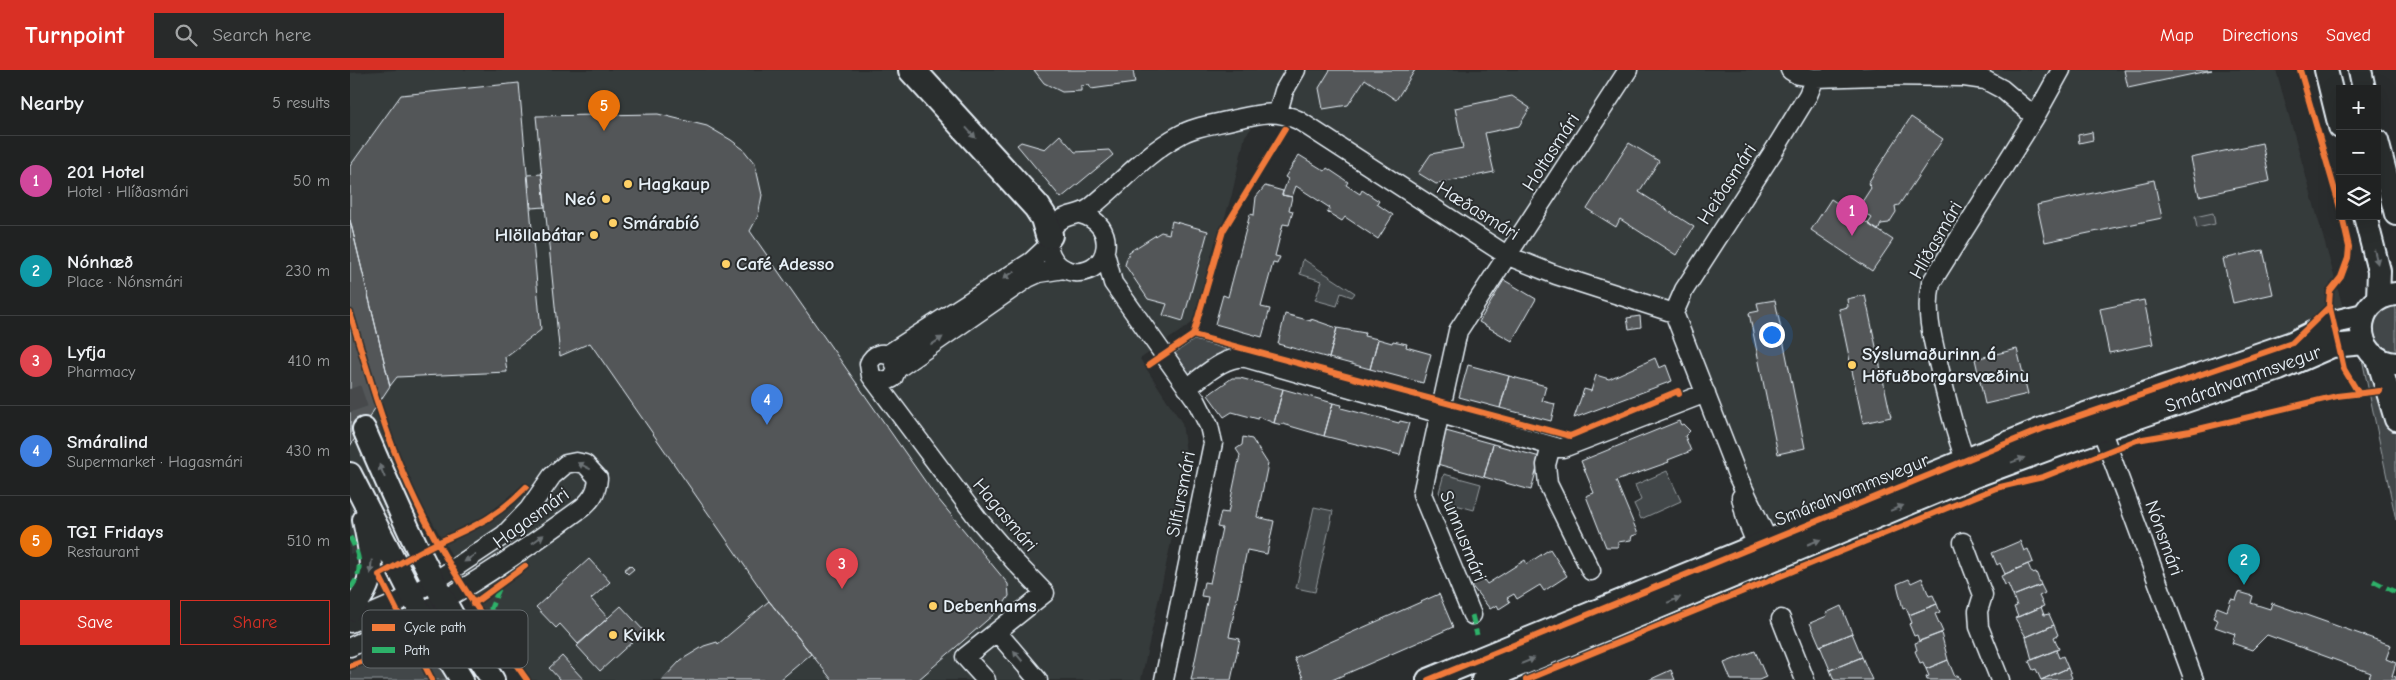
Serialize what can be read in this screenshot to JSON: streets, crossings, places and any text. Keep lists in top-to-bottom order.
{
  "streets": {
    "main road": ["Smárahvammsvegur"],
    "street": [
      "Holtasmári",
      "Heiðasmári",
      "Hæðasmári",
      "Hlíðasmári",
      "Silfursmári",
      "Hagasmári",
      "Sunnusmári",
      "Nónsmári"
    ]
  },
  "crossings": [
    ["Holtasmári", "Hæðasmári"],
    ["Holtasmári", "Sunnusmári"],
    ["Heiðasmári", "Hæðasmári"],
    ["Hæðasmári", "Sunnusmári"],
    ["Hlíðasmári", "Smárahvammsvegur"],
    ["Smárahvammsvegur", "Nónsmári"]
  ],
  "places": [
    "Hagkaup",
    "Neó",
    "Smárabíó",
    "Hlöllabátar",
    "Café Adesso",
    "Sýslumaðurinn á Höfuðborgarsvæðinu",
    "Debenhams",
    "Kvikk"
  ],
  "legend": ["Cycle path", "Path"],
  "page": {
    "header": "Turnpoint",
    "search": "Search here",
    "nav": ["Map", "Directions", "Saved"],
    "heading": ["Nearby", "5 results"],
    "map_buttons": ["+", "−"],
    "pins": [
      "5",
      "1",
      "4",
      "2",
      "3"
    ],
    "list": [
      {
        "mark": "1",
        "name": "201 Hotel",
        "note": "Hotel · Hlíðasmári",
        "value": "50 m"
      },
      {
        "mark": "2",
        "name": "Nónhæð",
        "note": "Place · Nónsmári",
        "value": "230 m"
      },
      {
        "mark": "3",
        "name": "Lyfja",
        "note": "Pharmacy",
        "value": "410 m"
      },
      {
        "mark": "4",
        "name": "Smáralind",
        "note": "Supermarket · Hagasmári",
        "value": "430 m"
      },
      {
        "mark": "5",
        "name": "TGI Fridays",
        "note": "Restaurant",
        "value": "510 m"
      }
    ],
    "buttons": ["Save", "Share"]
  }
}
